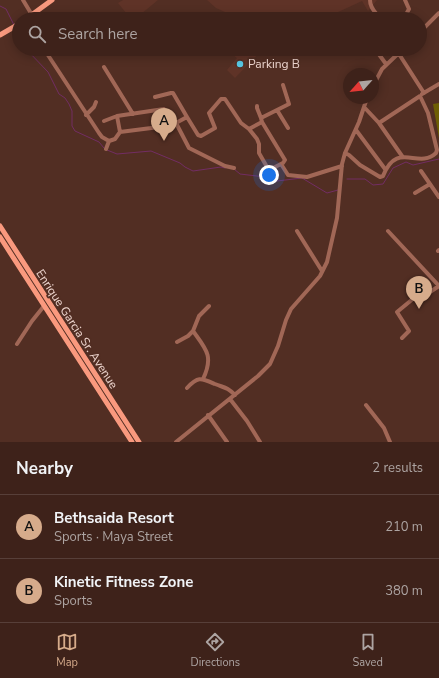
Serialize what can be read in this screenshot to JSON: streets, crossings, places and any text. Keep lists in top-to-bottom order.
{
  "streets": {
    "main road": ["Enrique Garcia Sr. Avenue"]
  },
  "places": ["Parking B"],
  "north": "bottom left",
  "page": {
    "search": "Search here",
    "pins": ["A", "B"],
    "heading": ["Nearby", "2 results"],
    "list": [
      {
        "mark": "A",
        "name": "Bethsaida Resort",
        "note": "Sports · Maya Street",
        "value": "210 m"
      },
      {
        "mark": "B",
        "name": "Kinetic Fitness Zone",
        "note": "Sports",
        "value": "380 m"
      }
    ],
    "nav": ["Map", "Directions", "Saved"]
  }
}
